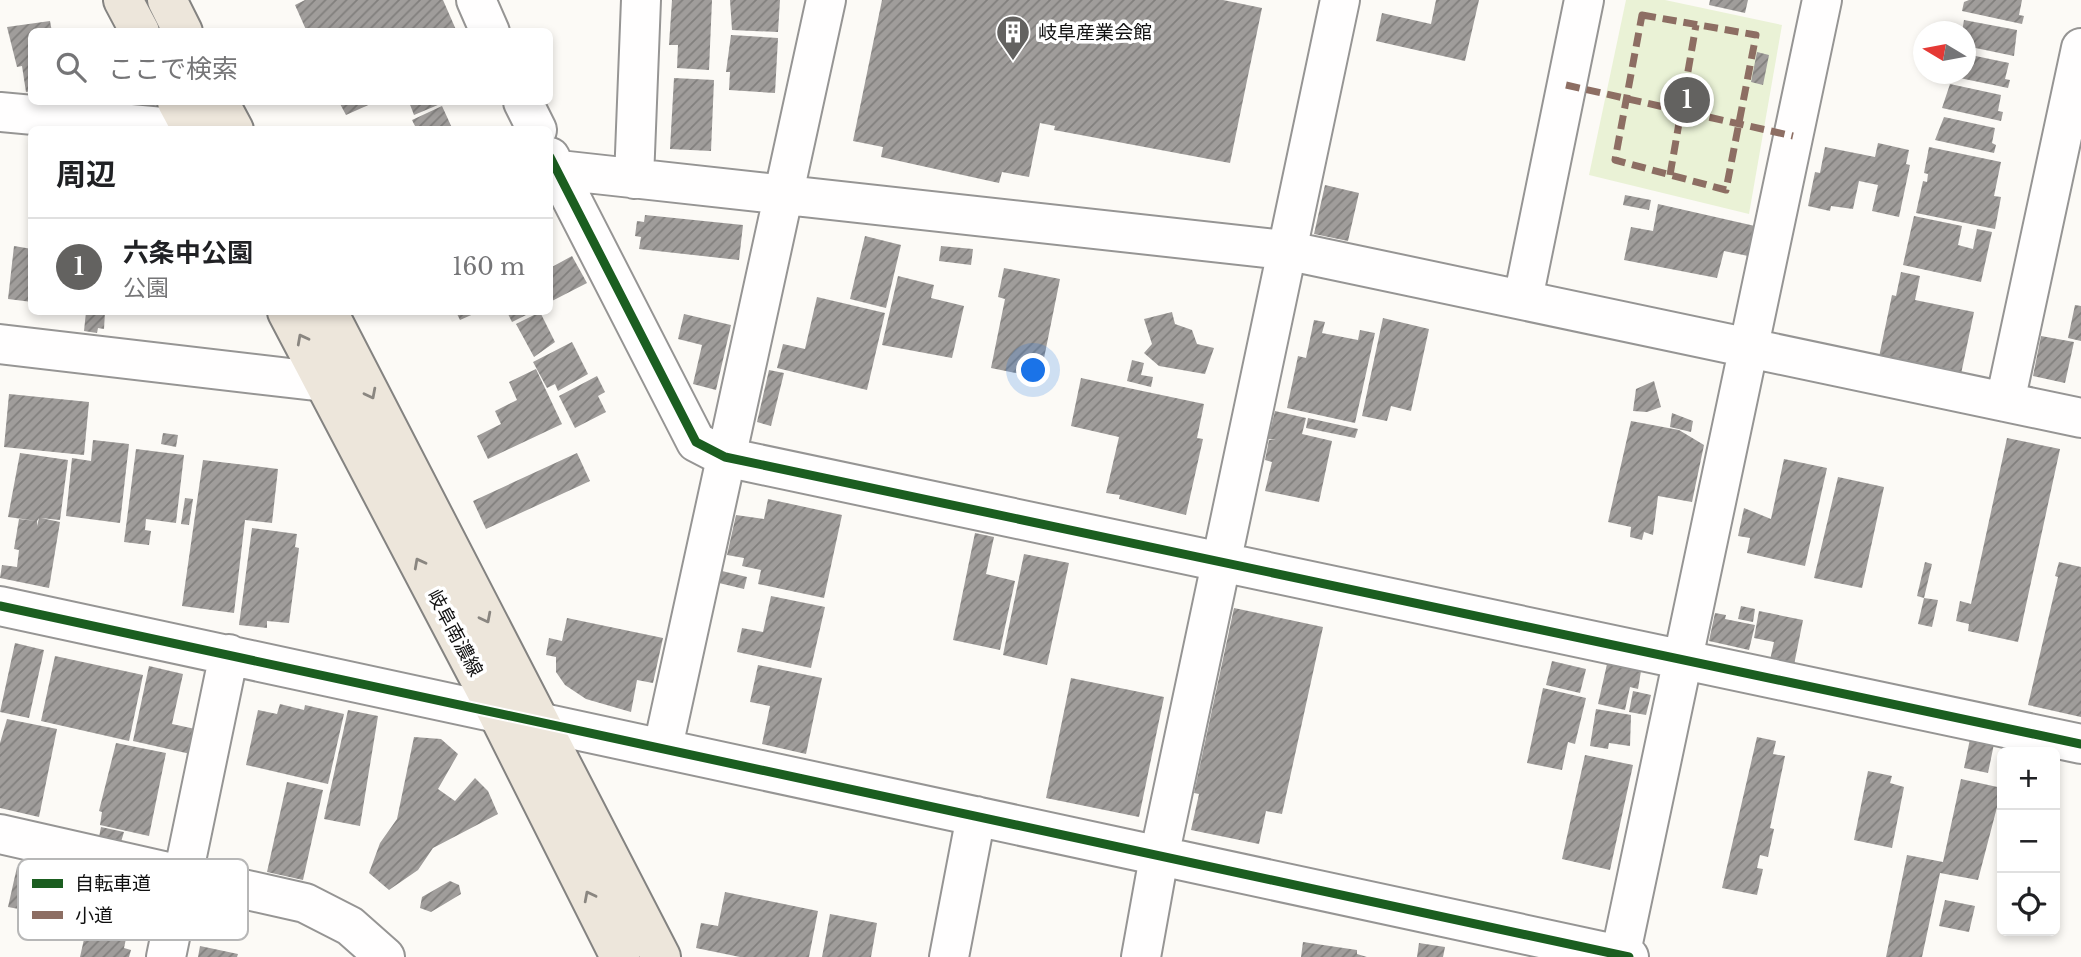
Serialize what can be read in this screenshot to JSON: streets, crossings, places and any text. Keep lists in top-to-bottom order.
{
  "streets": {
    "main road": ["岐阜南濃線"]
  },
  "places": {
    "building": ["岐阜産業会館"]
  },
  "legend": ["自転車道", "小道"],
  "north": "left",
  "page": {
    "search": "ここで検索",
    "pins": "1",
    "heading": "周辺",
    "list": [
      {
        "mark": "1",
        "name": "六条中公園",
        "note": "公園",
        "value": "160 m"
      }
    ],
    "map_buttons": ["+", "−"]
  }
}
